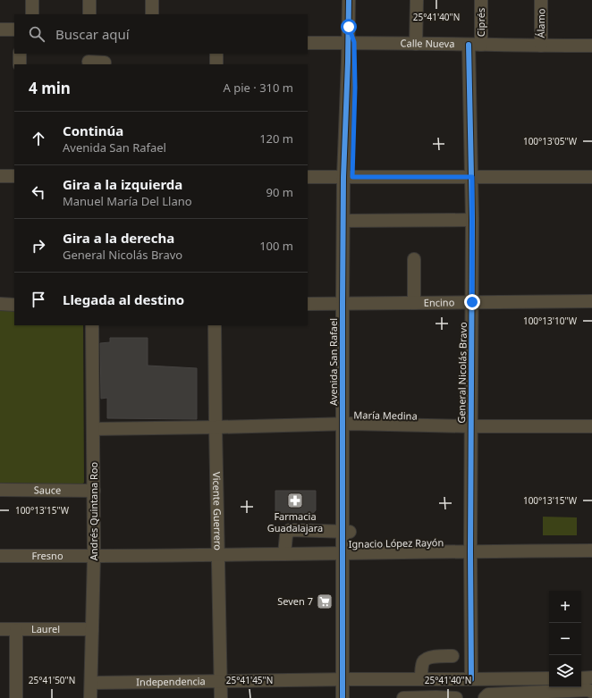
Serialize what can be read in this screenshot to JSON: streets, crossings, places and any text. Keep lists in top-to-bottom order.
{
  "streets": {
    "street": [
      "Ciprés",
      "Álamo",
      "Calle Nueva",
      "Encino",
      "Avenida San Rafael",
      "General Nicolás Bravo",
      "María Medina",
      "Sauce",
      "Andrés Quintana Roo",
      "Vicente Guerrero",
      "Ignacio López Rayón",
      "Fresno",
      "Laurel",
      "Independencia"
    ]
  },
  "crossings": [
    ["Ciprés", "Calle Nueva"],
    ["Ciprés", "General Nicolás Bravo"],
    ["Álamo", "Calle Nueva"],
    ["Calle Nueva", "Avenida San Rafael"],
    ["Calle Nueva", "General Nicolás Bravo"],
    ["Encino", "Avenida San Rafael"],
    ["Encino", "General Nicolás Bravo"],
    ["Avenida San Rafael", "María Medina"],
    ["Avenida San Rafael", "Ignacio López Rayón"],
    ["Avenida San Rafael", "Independencia"],
    ["General Nicolás Bravo", "María Medina"],
    ["General Nicolás Bravo", "Ignacio López Rayón"],
    ["General Nicolás Bravo", "Independencia"],
    ["María Medina", "Andrés Quintana Roo"],
    ["María Medina", "Vicente Guerrero"],
    ["Sauce", "Andrés Quintana Roo"],
    ["Andrés Quintana Roo", "Ignacio López Rayón"],
    ["Andrés Quintana Roo", "Fresno"],
    ["Andrés Quintana Roo", "Laurel"],
    ["Andrés Quintana Roo", "Independencia"],
    ["Vicente Guerrero", "Ignacio López Rayón"],
    ["Vicente Guerrero", "Independencia"],
    ["Ignacio López Rayón", "Fresno"]
  ],
  "places": {
    "pharmacy": ["Farmacia Guadalajara"],
    "supermarket": ["Seven 7"]
  },
  "page": {
    "search": "Buscar aquí",
    "heading": ["4 min", "A pie · 310 m"],
    "list": [
      ["Continúa", "Avenida San Rafael", "120 m"],
      ["Gira a la izquierda", "Manuel María Del Llano", "90 m"],
      ["Gira a la derecha", "General Nicolás Bravo", "100 m"],
      "Llegada al destino"
    ],
    "map_buttons": ["+", "−"]
  },
  "coordinates": [
    "25°41'40\"N",
    "100°13'05\"W",
    "100°13'10\"W",
    "100°13'15\"W",
    "25°41'50\"N",
    "25°41'45\"N"
  ]
}
